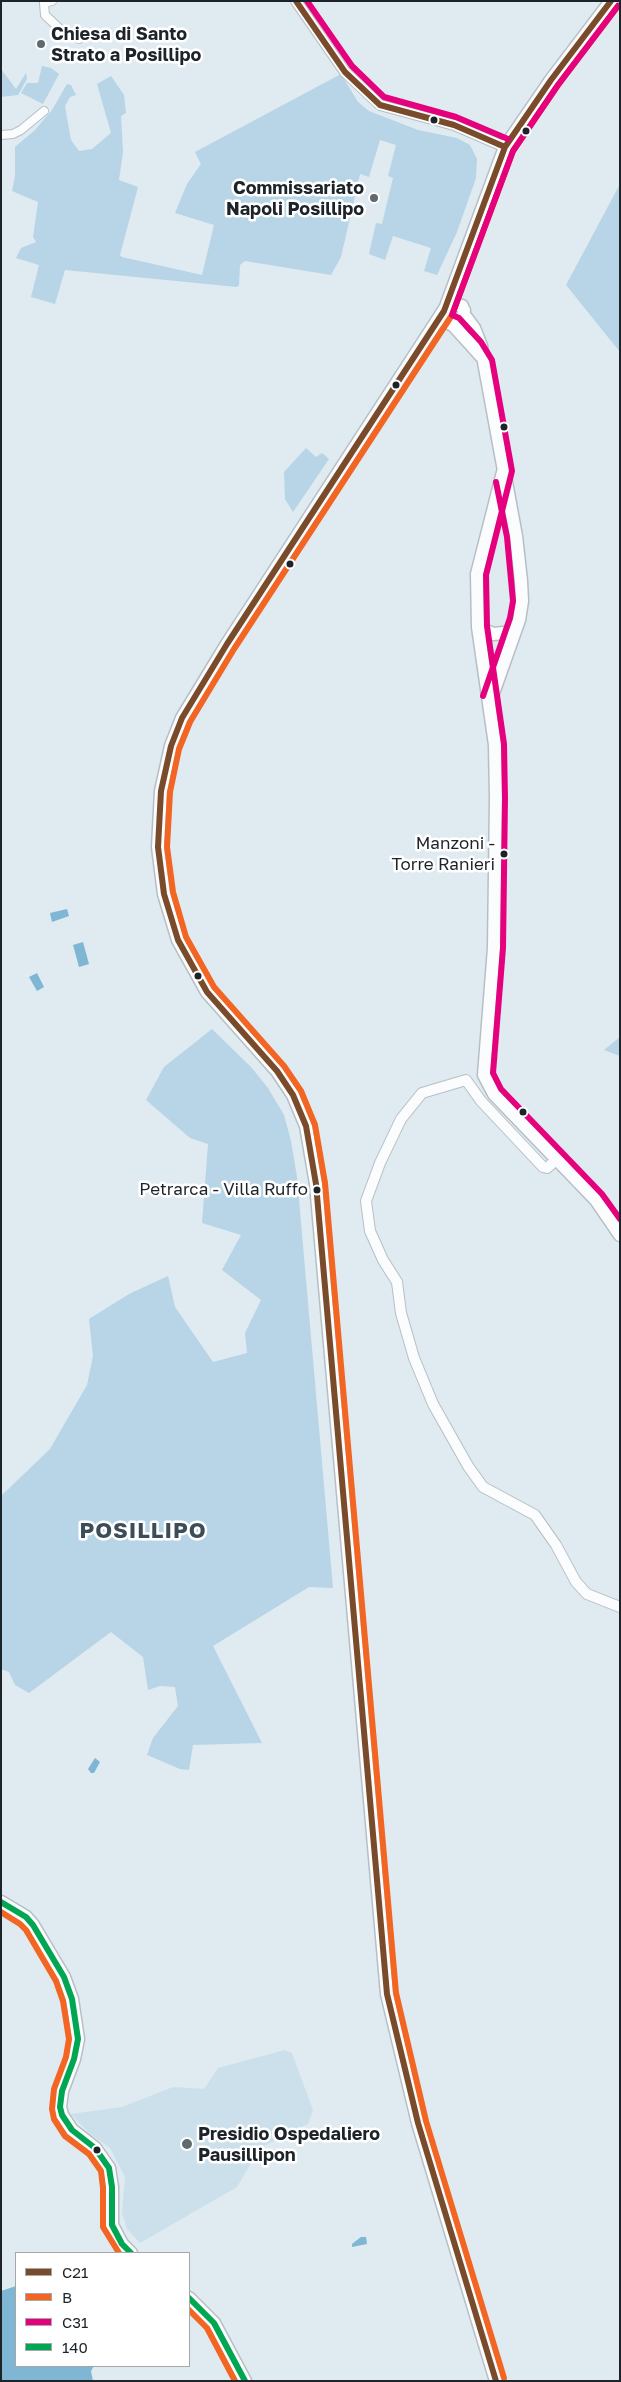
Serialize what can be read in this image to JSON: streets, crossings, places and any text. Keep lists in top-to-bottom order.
{
  "districts": ["POSILLIPO"],
  "places": [
    "Chiesa di Santo Strato a Posillipo",
    "Commissariato Napoli Posillipo",
    "Manzoni - Torre Ranieri",
    "Petrarca - Villa Ruffo",
    "Presidio Ospedaliero Pausillipon"
  ],
  "lines": [
    "transit line C21",
    "transit line C31",
    "transit line B",
    "transit line 140"
  ],
  "legend": [
    "C21",
    "B",
    "C31",
    "140"
  ]
}
